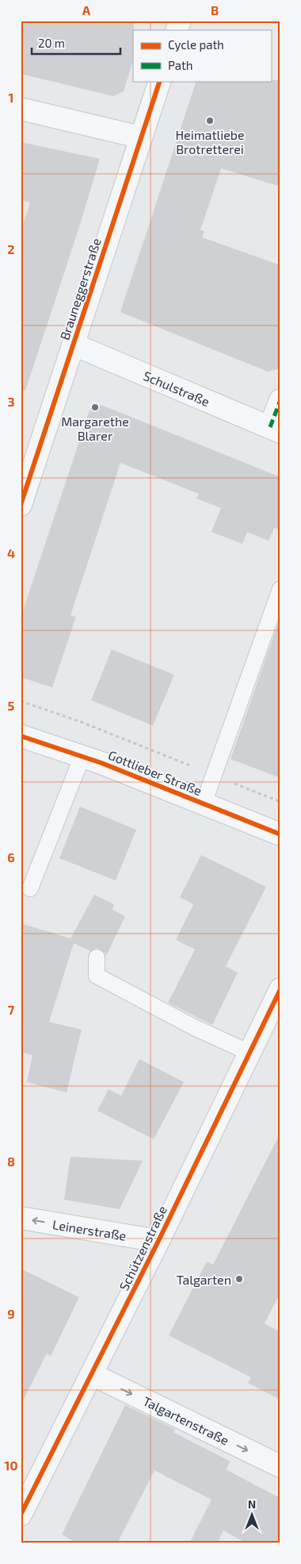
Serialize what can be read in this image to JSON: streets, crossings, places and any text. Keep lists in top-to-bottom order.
{
  "streets": {
    "street": [
      "Brauneggerstraße",
      "Schulstraße",
      "Gottlieber Straße",
      "Leinerstraße",
      "Schützenstraße",
      "Talgartenstraße"
    ]
  },
  "crossings": [
    ["Brauneggerstraße", "Schulstraße"],
    ["Leinerstraße", "Schützenstraße"],
    ["Schützenstraße", "Talgartenstraße"]
  ],
  "one_way": ["Leinerstraße", "Talgartenstraße"],
  "places": ["Heimatliebe Brotretterei", "Margarethe Blarer", "Talgarten"],
  "legend": ["Cycle path", "Path"],
  "scale_bar": "20 m",
  "north": "top",
  "grid": {
    "columns": ["A", "B"],
    "rows": [
      "1",
      "2",
      "3",
      "4",
      "5",
      "6",
      "7",
      "8",
      "9",
      "10"
    ]
  }
}
